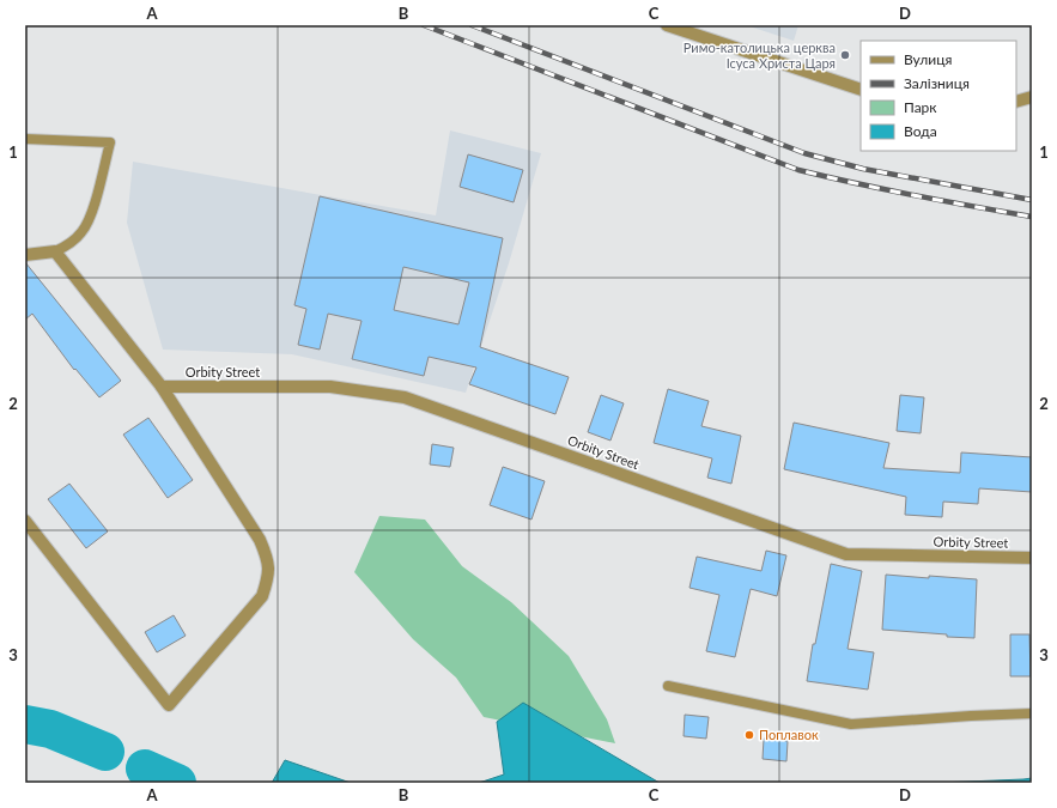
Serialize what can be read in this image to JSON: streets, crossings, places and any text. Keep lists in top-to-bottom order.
{
  "streets": {
    "street": ["Orbity Street"]
  },
  "places": ["Римо-католицька церква Ісуса Христа Царя", "Поплавок"],
  "legend": [
    "Вулиця",
    "Залізниця",
    "Парк",
    "Вода"
  ],
  "grid": {
    "columns": [
      "A",
      "B",
      "C",
      "D"
    ],
    "rows": ["1", "2", "3"]
  }
}
